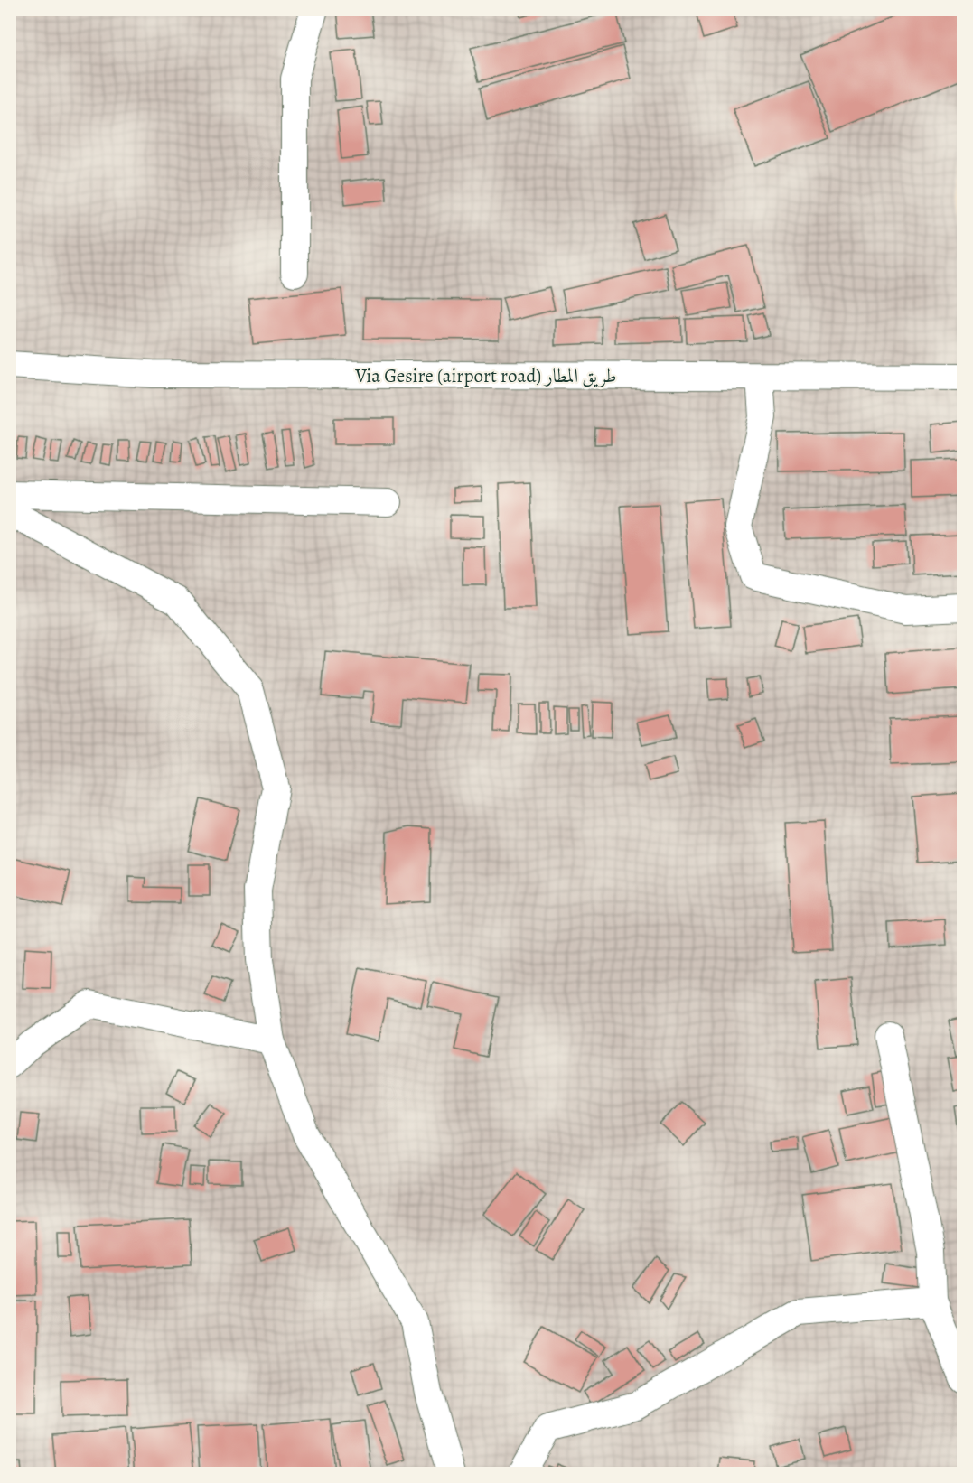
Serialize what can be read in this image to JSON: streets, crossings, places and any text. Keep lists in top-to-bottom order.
{
  "streets": {
    "street": ["Via Gesire (airport road) طريق المطار"]
  }
}
